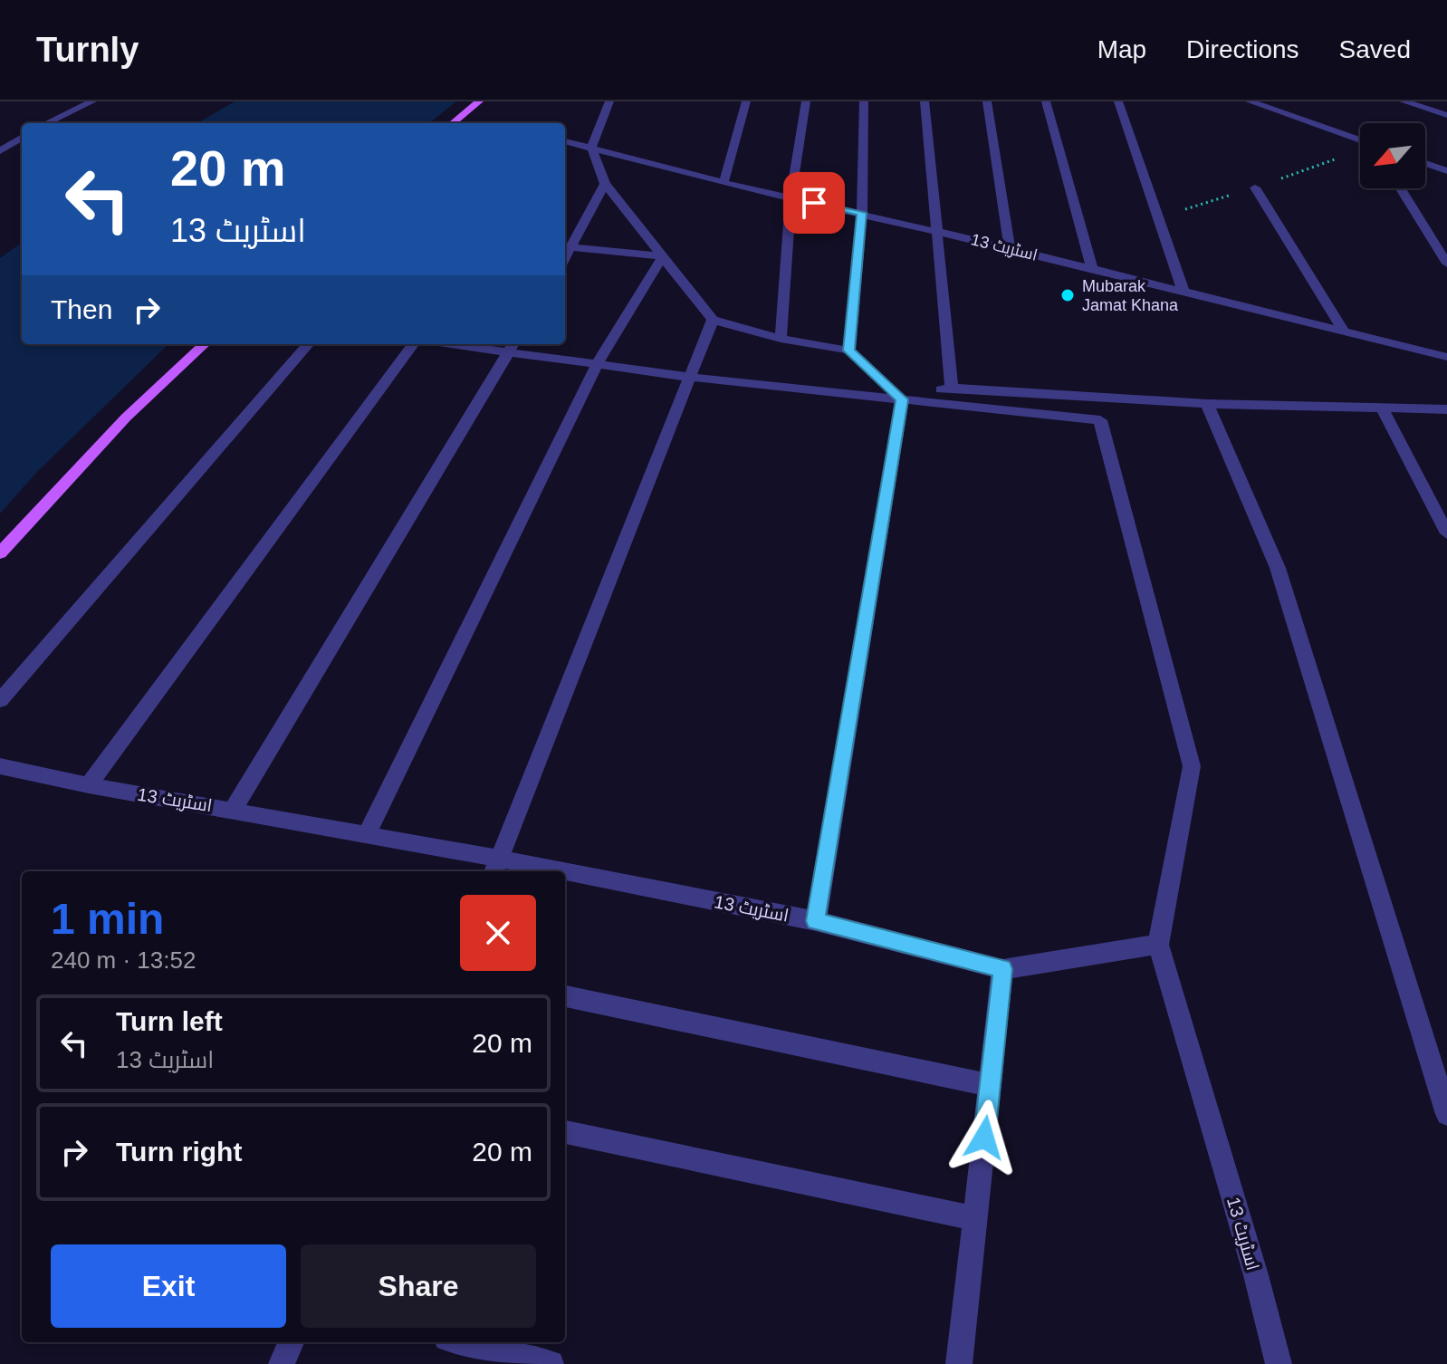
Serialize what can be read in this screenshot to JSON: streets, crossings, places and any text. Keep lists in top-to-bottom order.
{
  "streets": {
    "street": ["اسٹریٹ 13"]
  },
  "places": ["Mubarak Jamat Khana"],
  "north": "bottom left",
  "page": {
    "header": "Turnly",
    "nav": ["Map", "Directions", "Saved"],
    "turn": ["20 m", "اسٹریٹ 13"],
    "then": "Then",
    "heading": ["1 min", "240 m · 13:52"],
    "list": [
      {
        "name": "Turn left",
        "note": "اسٹریٹ 13",
        "value": "20 m"
      },
      {
        "name": "Turn right",
        "value": "20 m"
      }
    ],
    "buttons": ["Exit", "Share"]
  }
}
